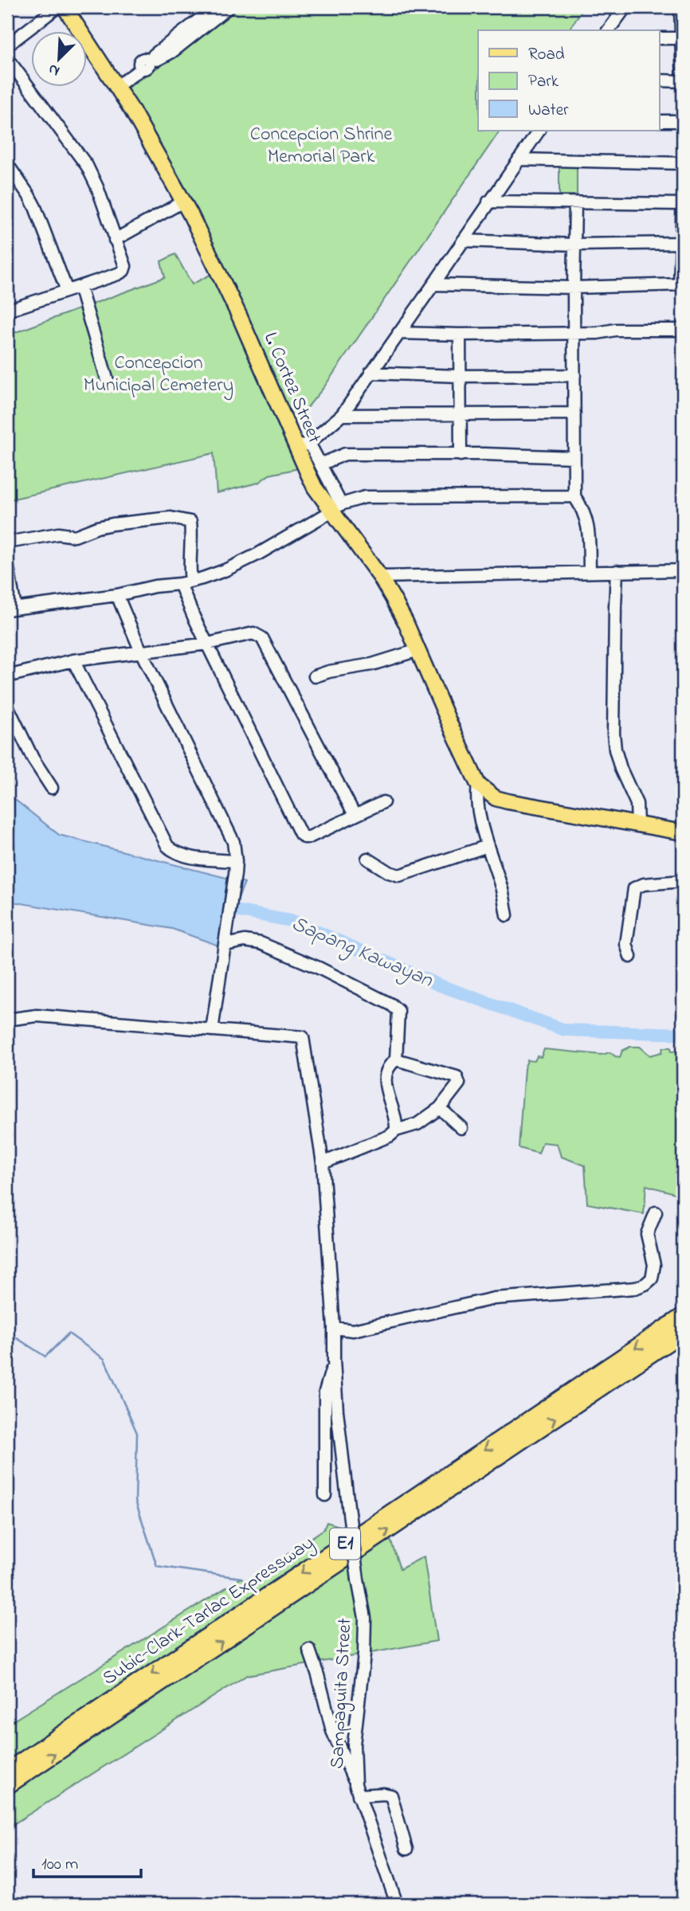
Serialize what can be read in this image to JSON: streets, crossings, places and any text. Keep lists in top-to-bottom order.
{
  "streets": {
    "highway": ["E1", "Subic-Clark-Tarlac Expressway"],
    "main road": ["L. Cortez Street"],
    "street": ["Sampaguita Street"]
  },
  "water": ["Sapang Kawayan"],
  "parks": ["Concepcion Shrine Memorial Park", "Concepcion Municipal Cemetery"],
  "legend": ["Road", "Park", "Water"],
  "scale_bar": "100 m",
  "north": "bottom left"
}
